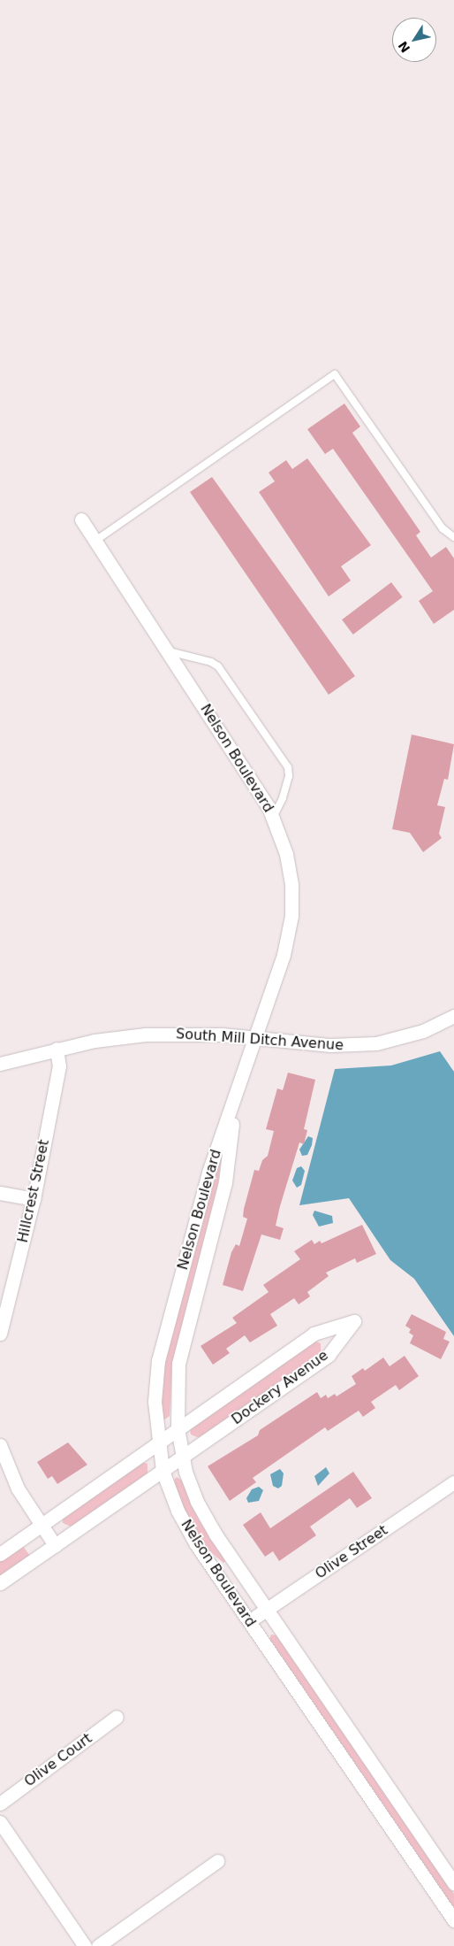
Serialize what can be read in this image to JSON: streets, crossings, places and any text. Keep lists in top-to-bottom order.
{
  "streets": {
    "street": [
      "Nelson Boulevard",
      "South Mill Ditch Avenue",
      "Hillcrest Street",
      "Dockery Avenue",
      "Olive Street",
      "Olive Court"
    ]
  },
  "crossings": [
    ["Nelson Boulevard", "South Mill Ditch Avenue"],
    ["Nelson Boulevard", "Dockery Avenue"],
    ["Nelson Boulevard", "Olive Street"],
    ["South Mill Ditch Avenue", "Hillcrest Street"]
  ],
  "north": "bottom left"
}
